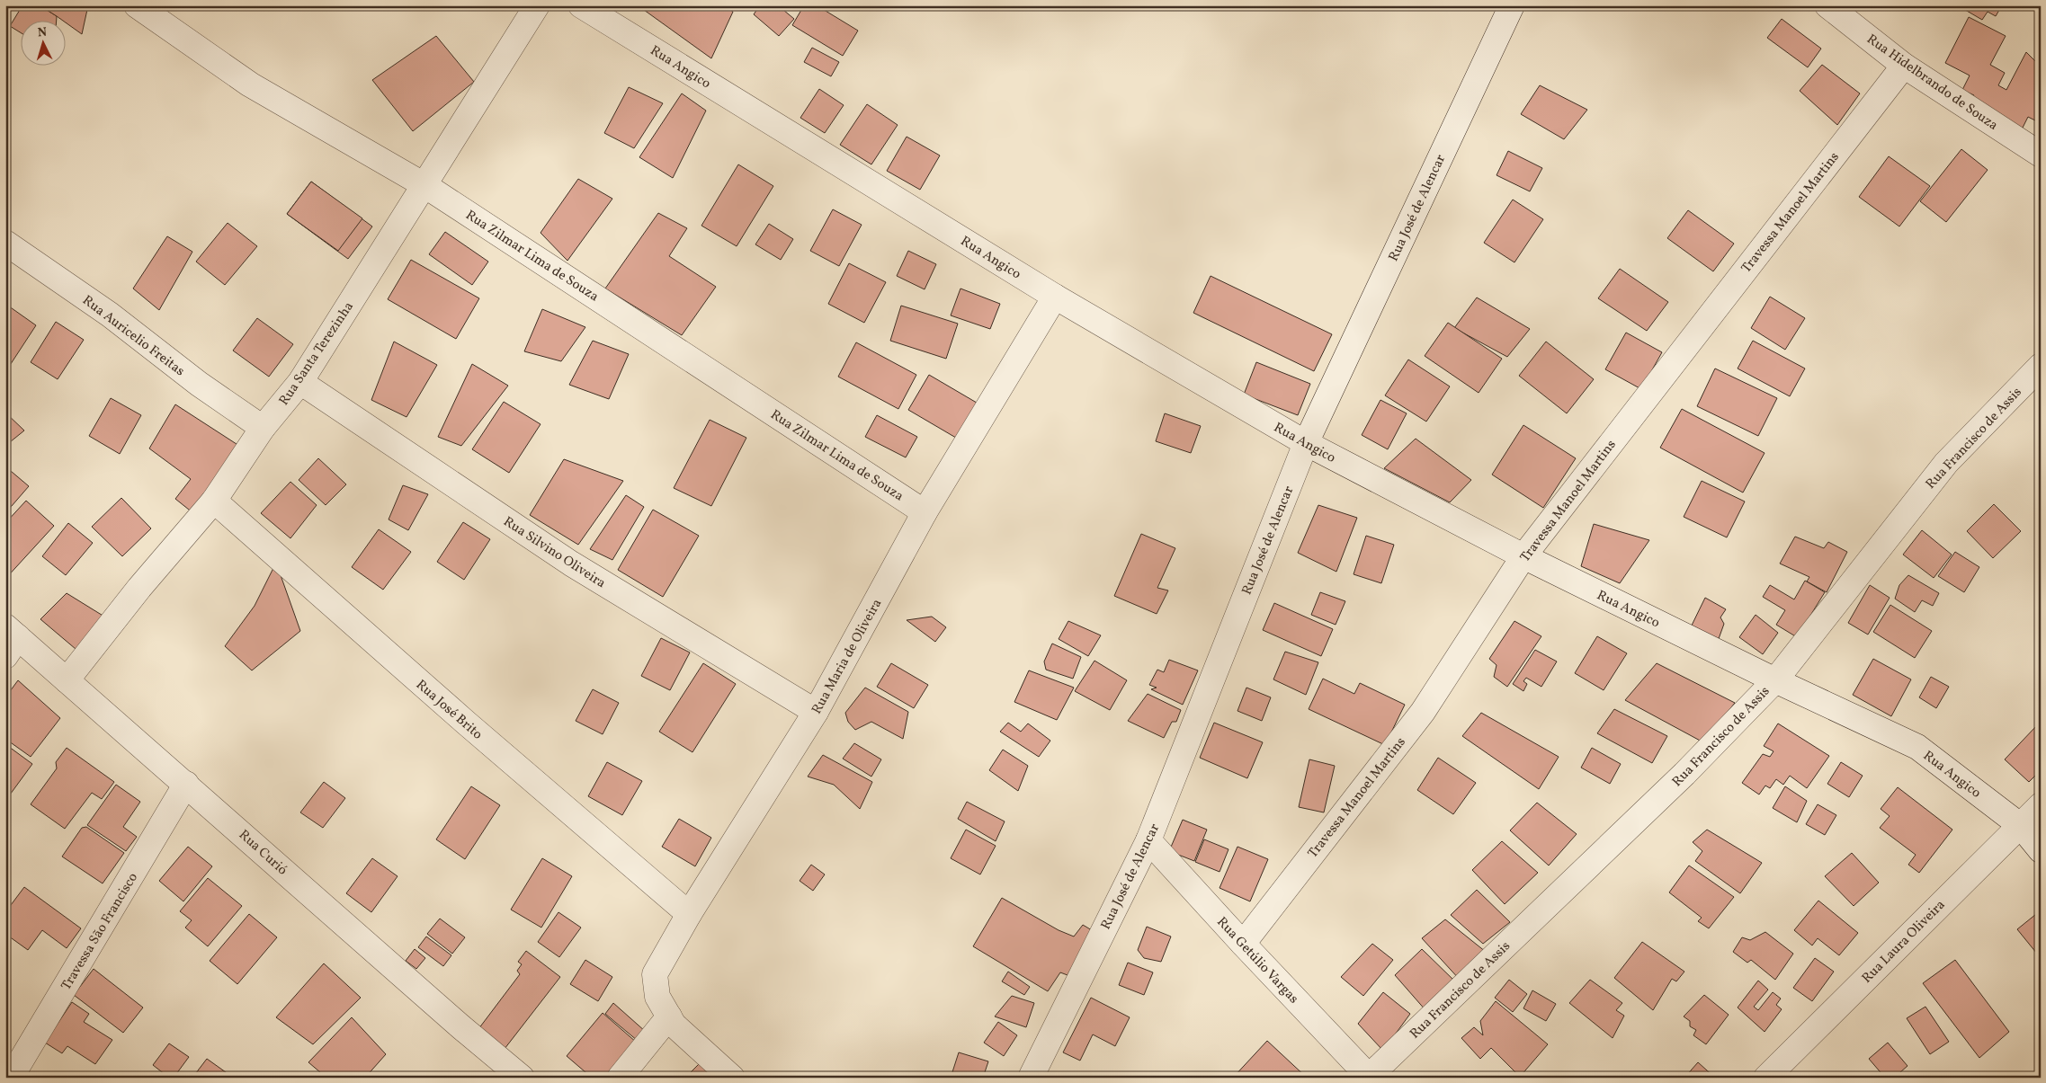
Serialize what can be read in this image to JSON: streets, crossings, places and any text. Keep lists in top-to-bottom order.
{
  "streets": {
    "street": [
      "Rua Angico",
      "Rua Hidelbrando de Souza",
      "Rua José de Alencar",
      "Travessa Manoel Martins",
      "Rua Zilmar Lima de Souza",
      "Rua Auricelio Freitas",
      "Rua Santa Terezinha",
      "Rua Francisco de Assis",
      "Rua Silvino Oliveira",
      "Rua Maria de Oliveira",
      "Rua José Brito",
      "Rua Curió",
      "Travessa São Francisco",
      "Rua Laura Oliveira",
      "Rua Getúlio Vargas"
    ]
  },
  "crossings": [
    ["Rua Angico", "Rua José de Alencar"],
    ["Rua Angico", "Travessa Manoel Martins"],
    ["Rua Angico", "Rua Francisco de Assis"],
    ["Rua Angico", "Rua Maria de Oliveira"],
    ["Rua Angico", "Rua Laura Oliveira"],
    ["Rua Hidelbrando de Souza", "Travessa Manoel Martins"],
    ["Rua José de Alencar", "Rua Getúlio Vargas"],
    ["Travessa Manoel Martins", "Rua Getúlio Vargas"],
    ["Rua Zilmar Lima de Souza", "Rua Santa Terezinha"],
    ["Rua Zilmar Lima de Souza", "Rua Maria de Oliveira"],
    ["Rua Auricelio Freitas", "Rua Santa Terezinha"],
    ["Rua Santa Terezinha", "Rua Silvino Oliveira"],
    ["Rua Santa Terezinha", "Rua José Brito"],
    ["Rua Santa Terezinha", "Rua Curió"],
    ["Rua Francisco de Assis", "Rua Getúlio Vargas"],
    ["Rua Silvino Oliveira", "Rua Maria de Oliveira"],
    ["Rua Maria de Oliveira", "Rua José Brito"],
    ["Rua Curió", "Travessa São Francisco"]
  ],
  "north": "top"
}
